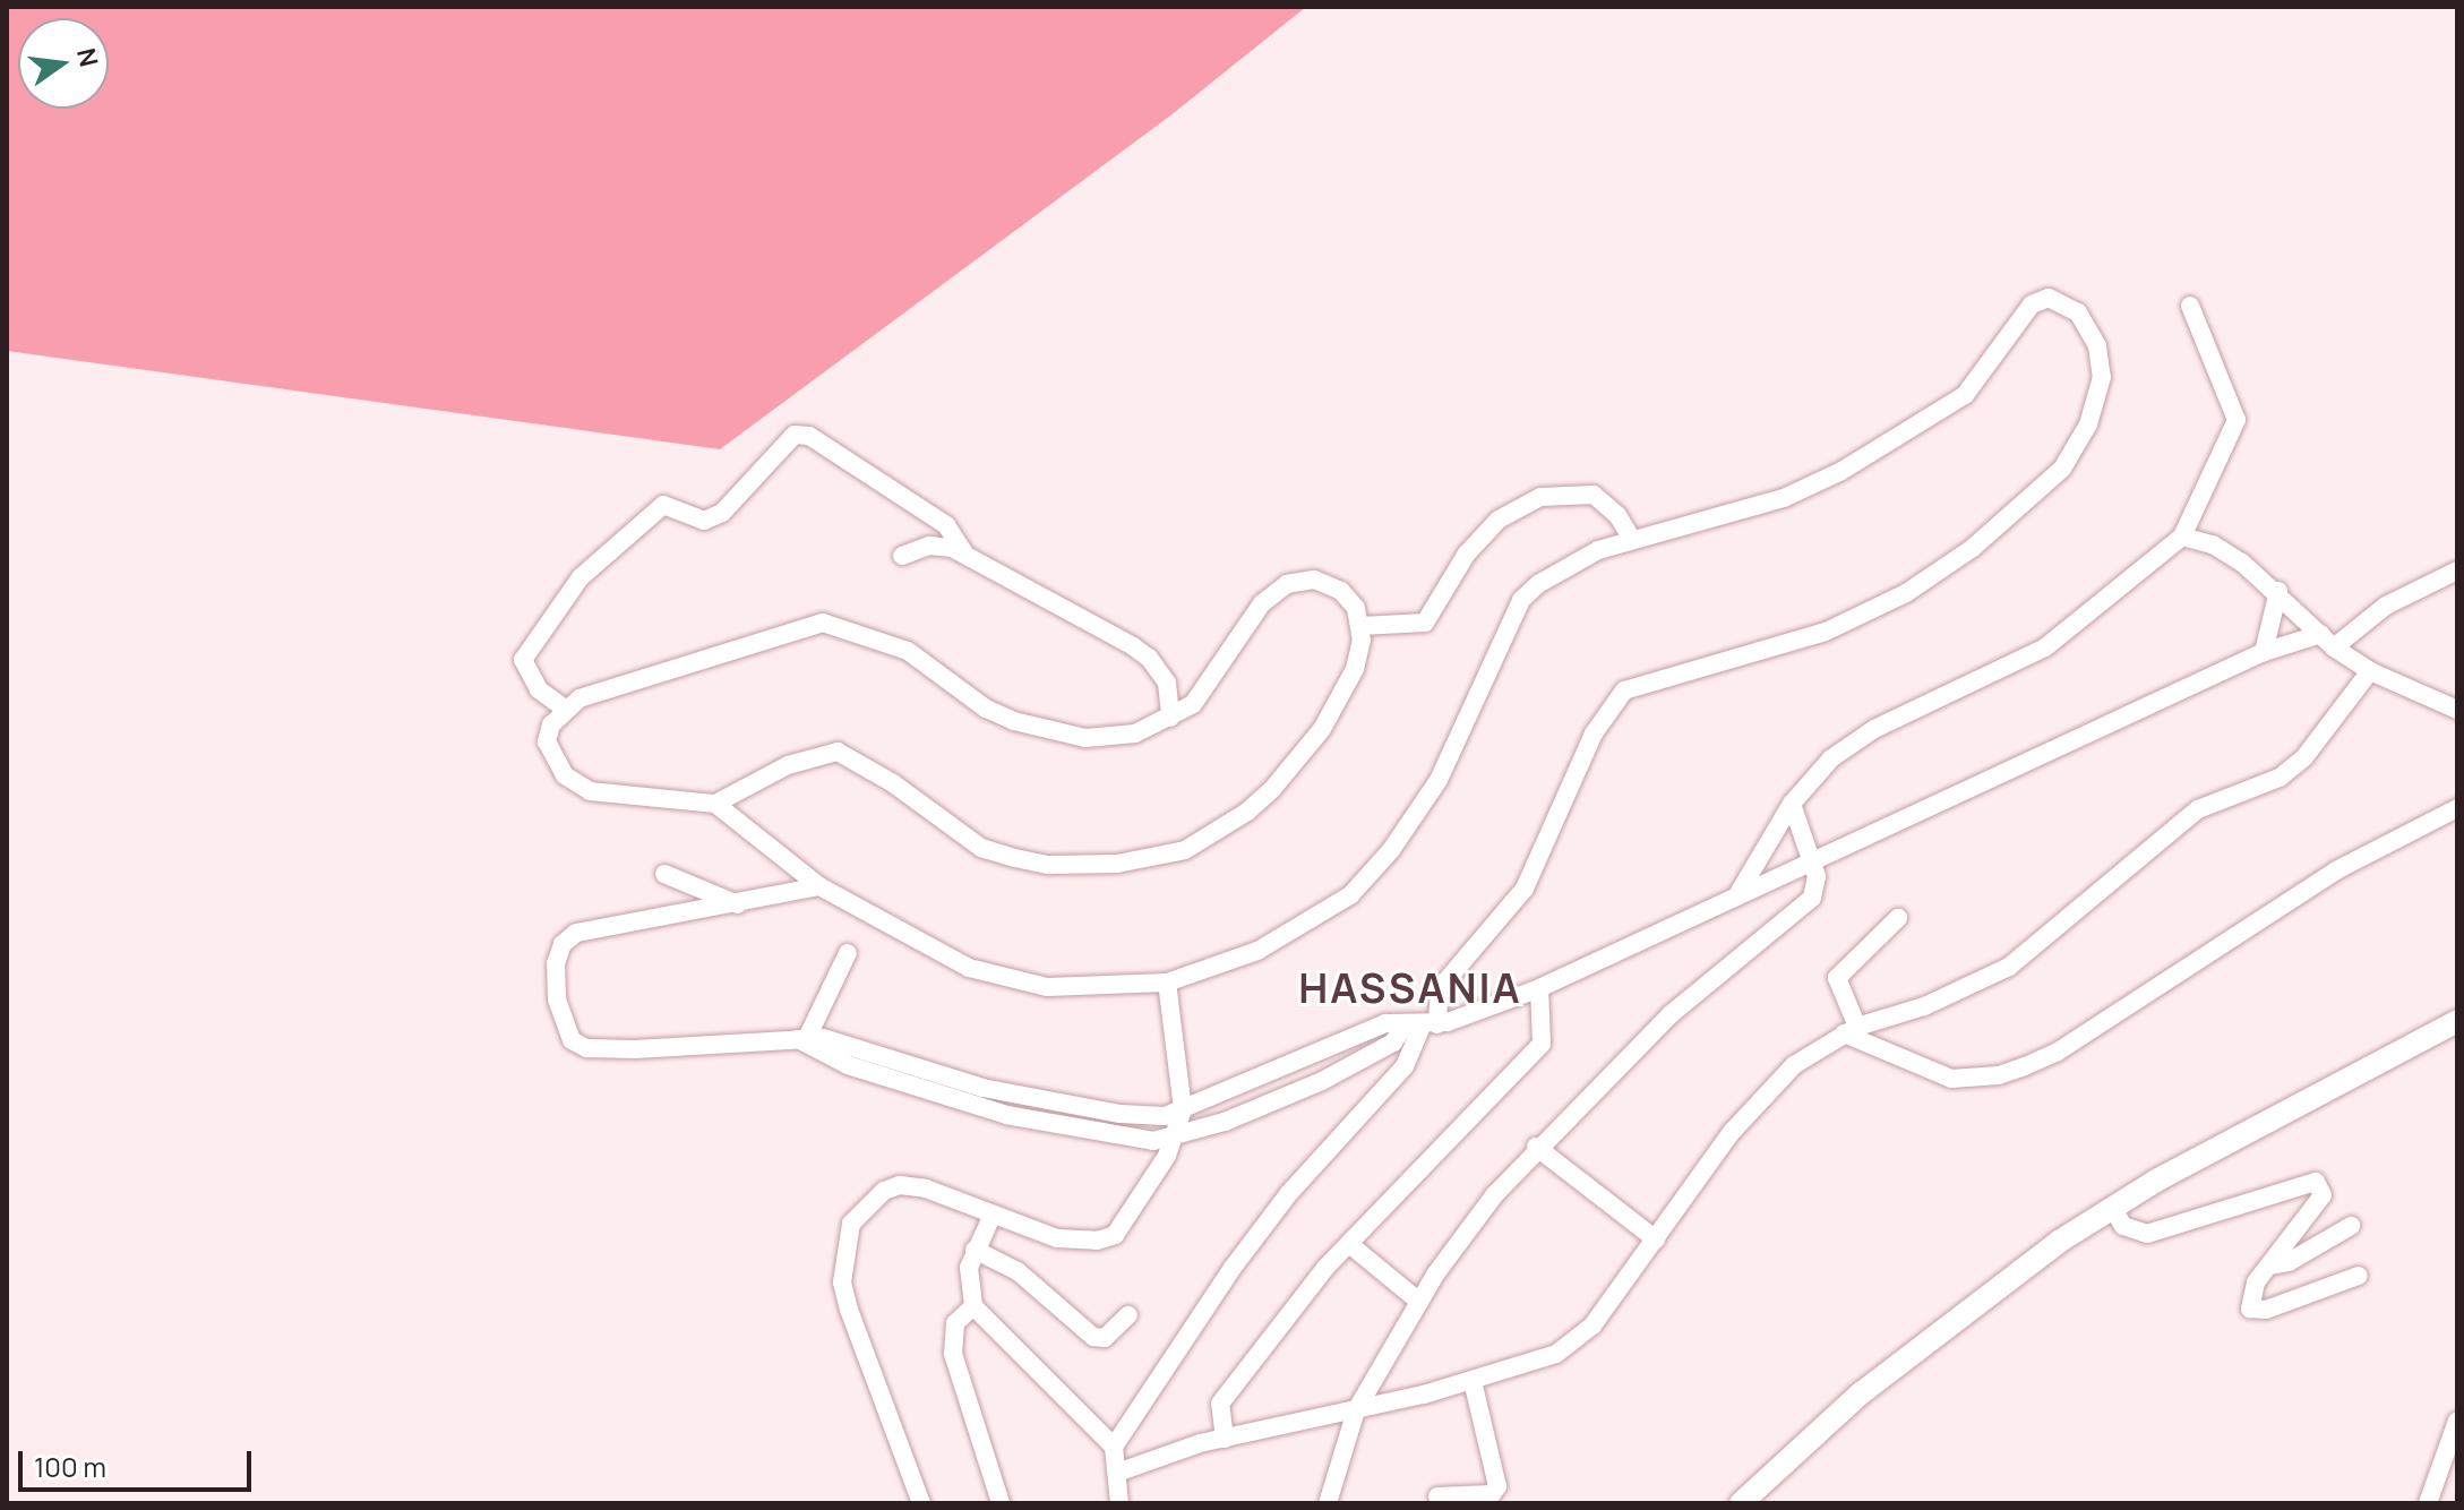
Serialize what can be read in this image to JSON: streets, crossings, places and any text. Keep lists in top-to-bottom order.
{
  "districts": ["HASSANIA"],
  "scale_bar": "100 m",
  "north": "right"
}
